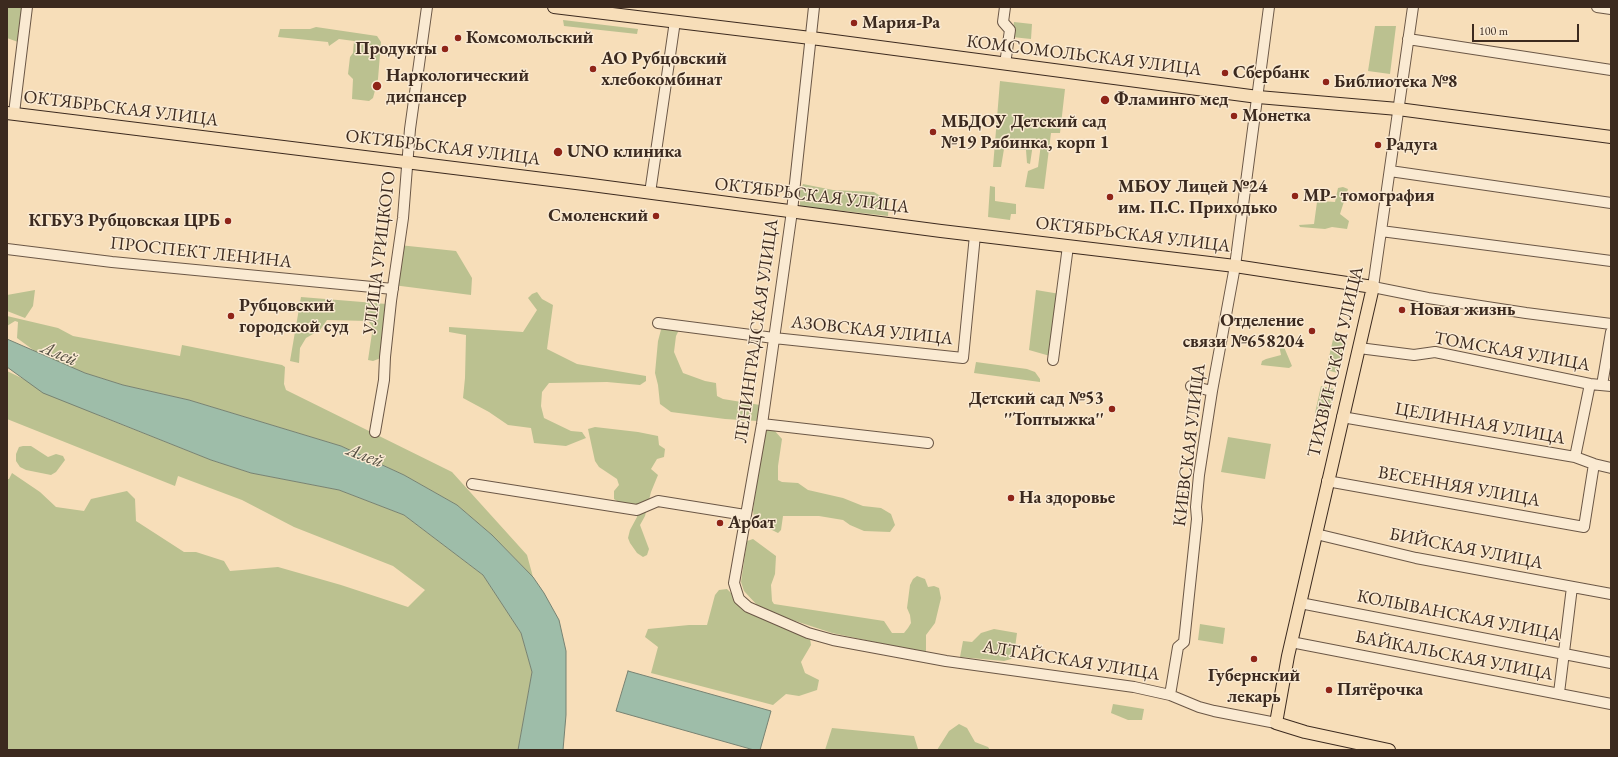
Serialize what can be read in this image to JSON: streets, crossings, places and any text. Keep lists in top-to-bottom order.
{
  "streets": {
    "main road": [
      "КОМСОМОЛЬСКАЯ УЛИЦА",
      "ОКТЯБРЬСКАЯ УЛИЦА",
      "ТИХВИНСКАЯ УЛИЦА",
      "АЛТАЙСКАЯ УЛИЦА"
    ],
    "street": [
      "ПРОСПЕКТ ЛЕНИНА",
      "УЛИЦА УРИЦКОГО",
      "ЛЕНИНГРАДСКАЯ УЛИЦА",
      "АЗОВСКАЯ УЛИЦА",
      "ТОМСКАЯ УЛИЦА",
      "ЦЕЛИННАЯ УЛИЦА",
      "КИЕВСКАЯ УЛИЦА",
      "ВЕСЕННЯЯ УЛИЦА",
      "БИЙСКАЯ УЛИЦА",
      "КОЛЫВАНСКАЯ УЛИЦА",
      "БАЙКАЛЬСКАЯ УЛИЦА"
    ]
  },
  "crossings": [
    ["КОМСОМОЛЬСКАЯ УЛИЦА", "ЛЕНИНГРАДСКАЯ УЛИЦА"],
    ["КОМСОМОЛЬСКАЯ УЛИЦА", "ТИХВИНСКАЯ УЛИЦА"],
    ["КОМСОМОЛЬСКАЯ УЛИЦА", "КИЕВСКАЯ УЛИЦА"],
    ["ОКТЯБРЬСКАЯ УЛИЦА", "УЛИЦА УРИЦКОГО"],
    ["ОКТЯБРЬСКАЯ УЛИЦА", "ЛЕНИНГРАДСКАЯ УЛИЦА"],
    ["ОКТЯБРЬСКАЯ УЛИЦА", "АЗОВСКАЯ УЛИЦА"],
    ["ОКТЯБРЬСКАЯ УЛИЦА", "ТИХВИНСКАЯ УЛИЦА"],
    ["ОКТЯБРЬСКАЯ УЛИЦА", "КИЕВСКАЯ УЛИЦА"],
    ["ПРОСПЕКТ ЛЕНИНА", "УЛИЦА УРИЦКОГО"],
    ["ЛЕНИНГРАДСКАЯ УЛИЦА", "АЗОВСКАЯ УЛИЦА"],
    ["ЛЕНИНГРАДСКАЯ УЛИЦА", "АЛТАЙСКАЯ УЛИЦА"],
    ["ТОМСКАЯ УЛИЦА", "ТИХВИНСКАЯ УЛИЦА"],
    ["ТИХВИНСКАЯ УЛИЦА", "ЦЕЛИННАЯ УЛИЦА"],
    ["ТИХВИНСКАЯ УЛИЦА", "ВЕСЕННЯЯ УЛИЦА"],
    ["ТИХВИНСКАЯ УЛИЦА", "БИЙСКАЯ УЛИЦА"],
    ["ТИХВИНСКАЯ УЛИЦА", "КОЛЫВАНСКАЯ УЛИЦА"],
    ["ТИХВИНСКАЯ УЛИЦА", "БАЙКАЛЬСКАЯ УЛИЦА"],
    ["ТИХВИНСКАЯ УЛИЦА", "АЛТАЙСКАЯ УЛИЦА"],
    ["ЦЕЛИННАЯ УЛИЦА", "ВЕСЕННЯЯ УЛИЦА"],
    ["КИЕВСКАЯ УЛИЦА", "АЛТАЙСКАЯ УЛИЦА"]
  ],
  "water": ["Алей"],
  "places": [
    "Мария-Ра",
    "Комсомольский",
    "Продукты",
    "АО Рубцовский хлебокомбинат",
    "Сбербанк",
    "Библиотека №8",
    "Наркологический диспансер",
    "Фламинго мед",
    "Монетка",
    "МБДОУ Детский сад №19 Рябинка, корп 1",
    "Радуга",
    "UNO клиника",
    "МР- томография",
    "МБОУ Лицей №24 им. П.С. Приходько",
    "Смоленский",
    "КГБУЗ Рубцовская ЦРБ",
    "Новая жизнь",
    "Рубцовский городской суд",
    "Отделение связи №658204",
    "Детский сад №53 ''Топтыжка''",
    "На здоровье",
    "Арбат",
    "Губернский лекарь",
    "Пятёрочка"
  ],
  "scale_bar": "100 m"
}
